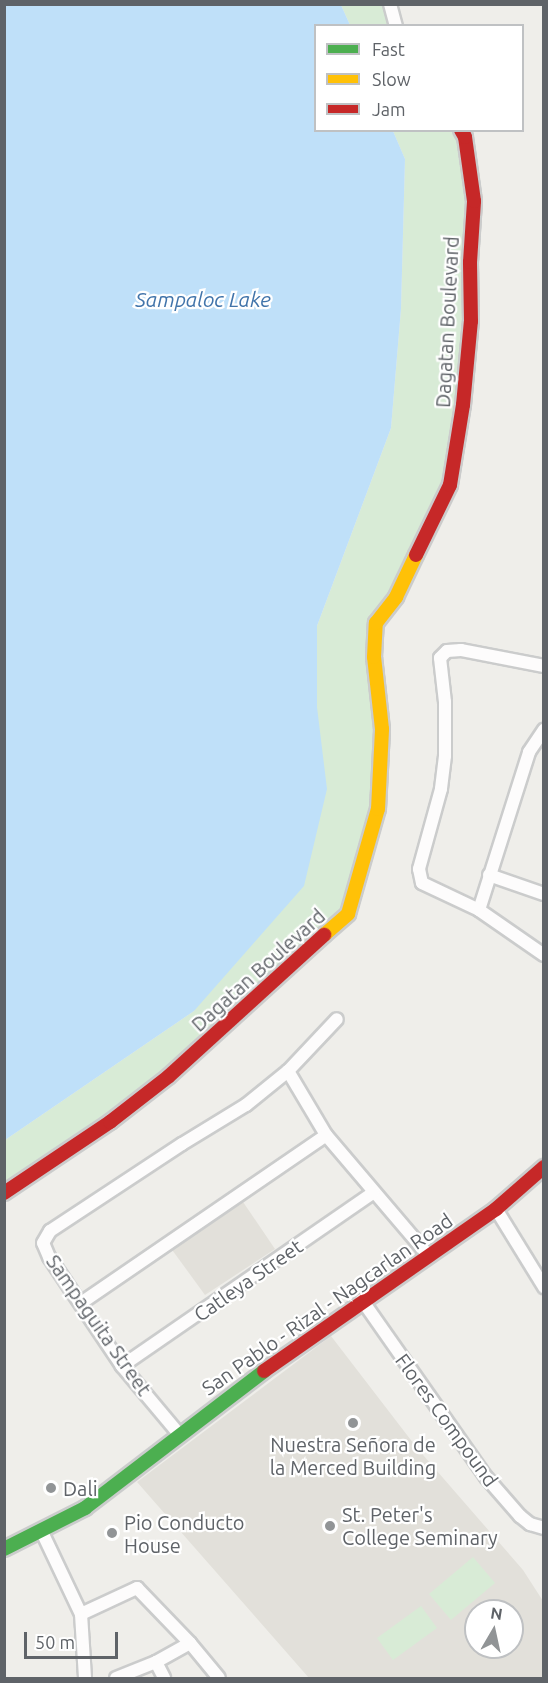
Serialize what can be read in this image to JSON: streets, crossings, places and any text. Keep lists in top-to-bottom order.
{
  "streets": {
    "street": [
      "Dagatan Boulevard",
      "Catleya Street",
      "San Pablo - Rizal - Nagcarlan Road",
      "Sampaguita Street",
      "Flores Compound"
    ]
  },
  "crossings": [
    ["Catleya Street", "Sampaguita Street"],
    ["San Pablo - Rizal - Nagcarlan Road", "Sampaguita Street"],
    ["San Pablo - Rizal - Nagcarlan Road", "Flores Compound"]
  ],
  "water": ["Sampaloc Lake"],
  "places": [
    "Nuestra Señora de la Merced Building",
    "Dali",
    "St. Peter's College Seminary",
    "Pio Conducto House"
  ],
  "legend": ["Fast", "Slow", "Jam"],
  "scale_bar": "50 m",
  "north": "top"
}
